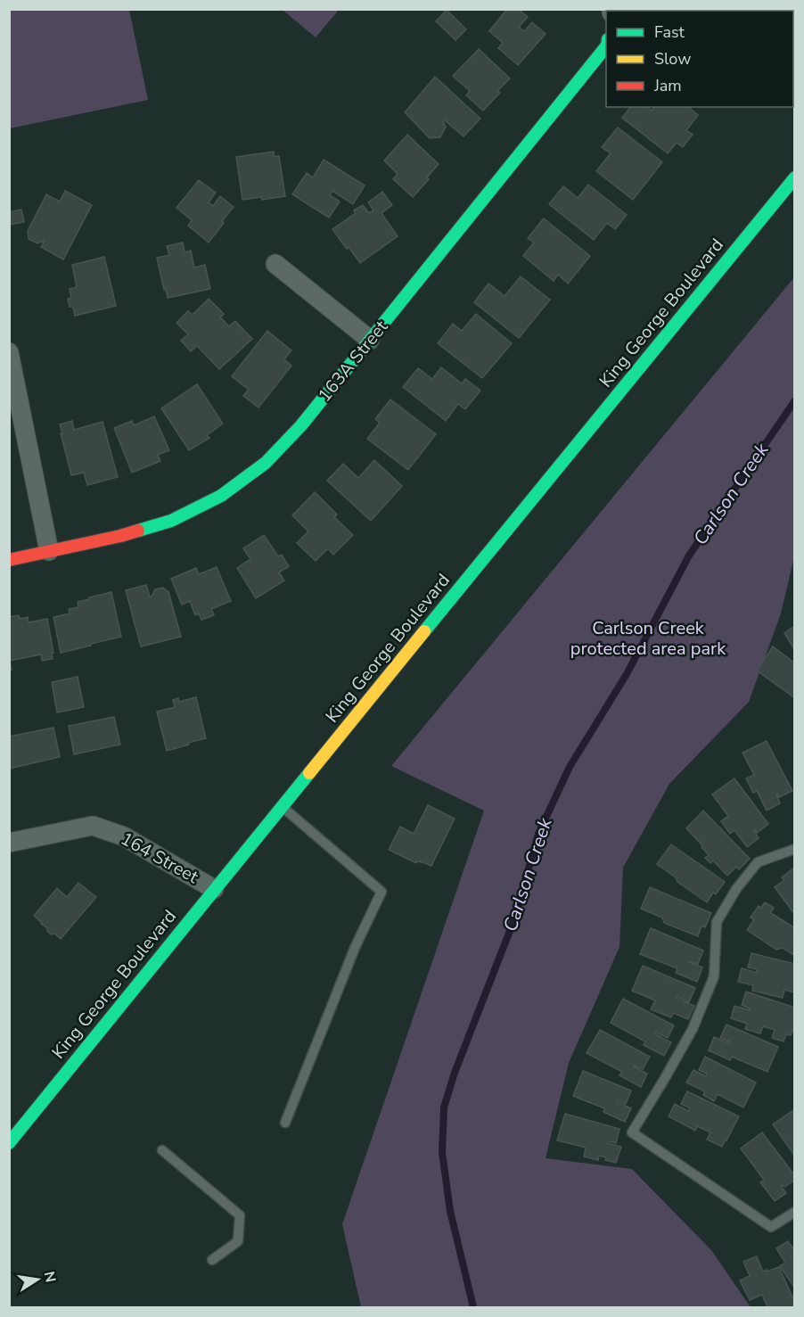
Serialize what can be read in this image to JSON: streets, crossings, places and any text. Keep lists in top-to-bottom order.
{
  "streets": {
    "main road": ["King George Boulevard", "163A Street"],
    "street": ["164 Street"]
  },
  "crossings": [
    ["King George Boulevard", "164 Street"]
  ],
  "water": ["Carlson Creek"],
  "parks": ["Carlson Creek protected area park"],
  "legend": ["Fast", "Slow", "Jam"],
  "north": "right"
}
